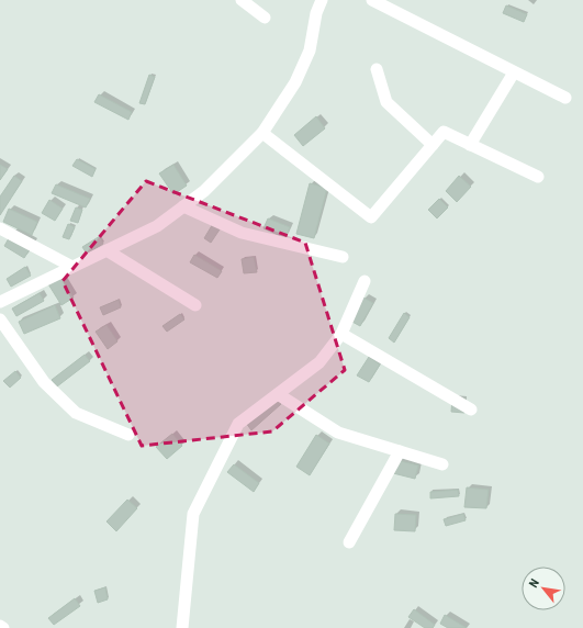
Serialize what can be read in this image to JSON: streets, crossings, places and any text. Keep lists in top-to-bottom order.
{
  "north": "top left"
}
